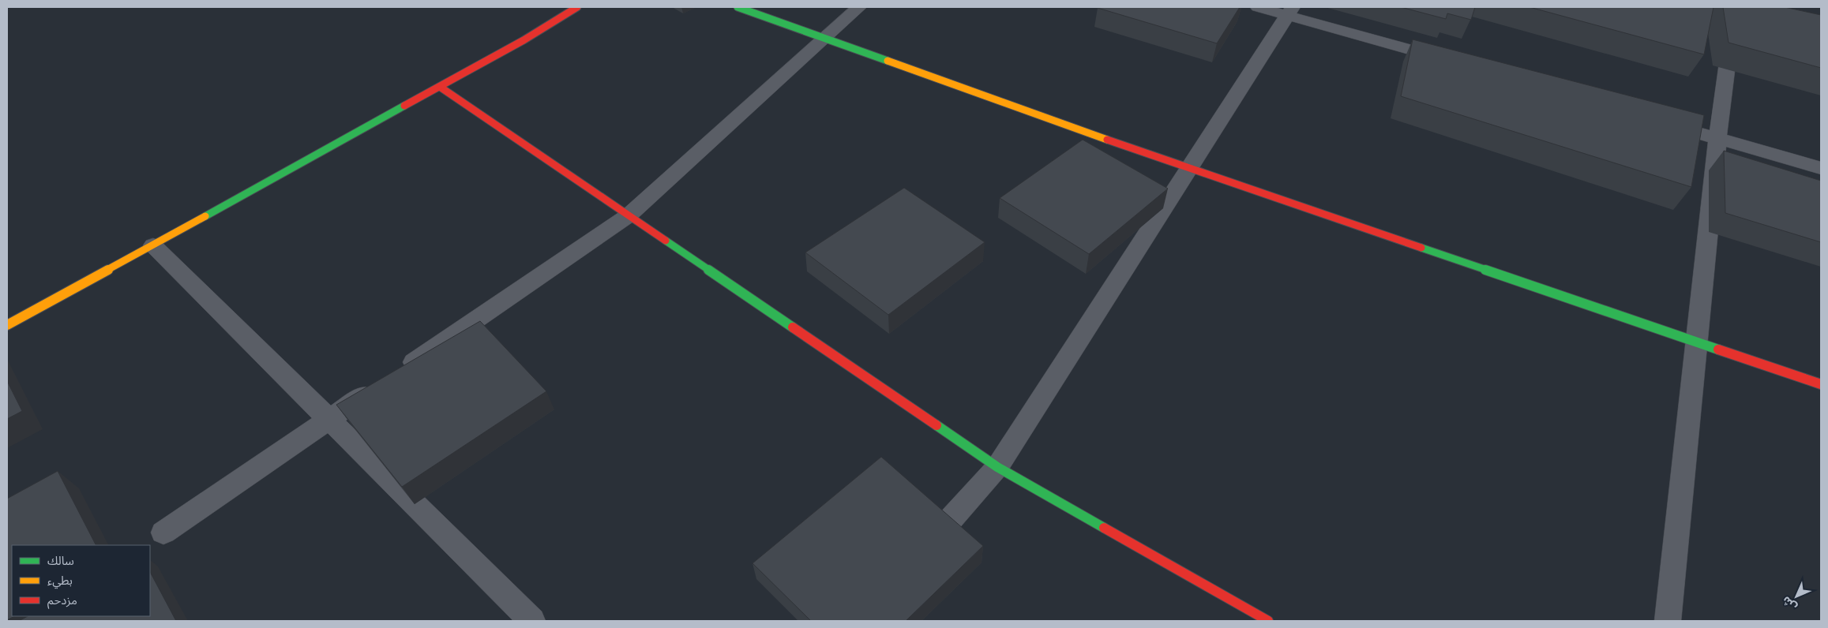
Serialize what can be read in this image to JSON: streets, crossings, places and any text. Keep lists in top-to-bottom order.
{
  "legend": ["سالك", "بطيء", "مزدحم"],
  "north": "bottom left"
}
